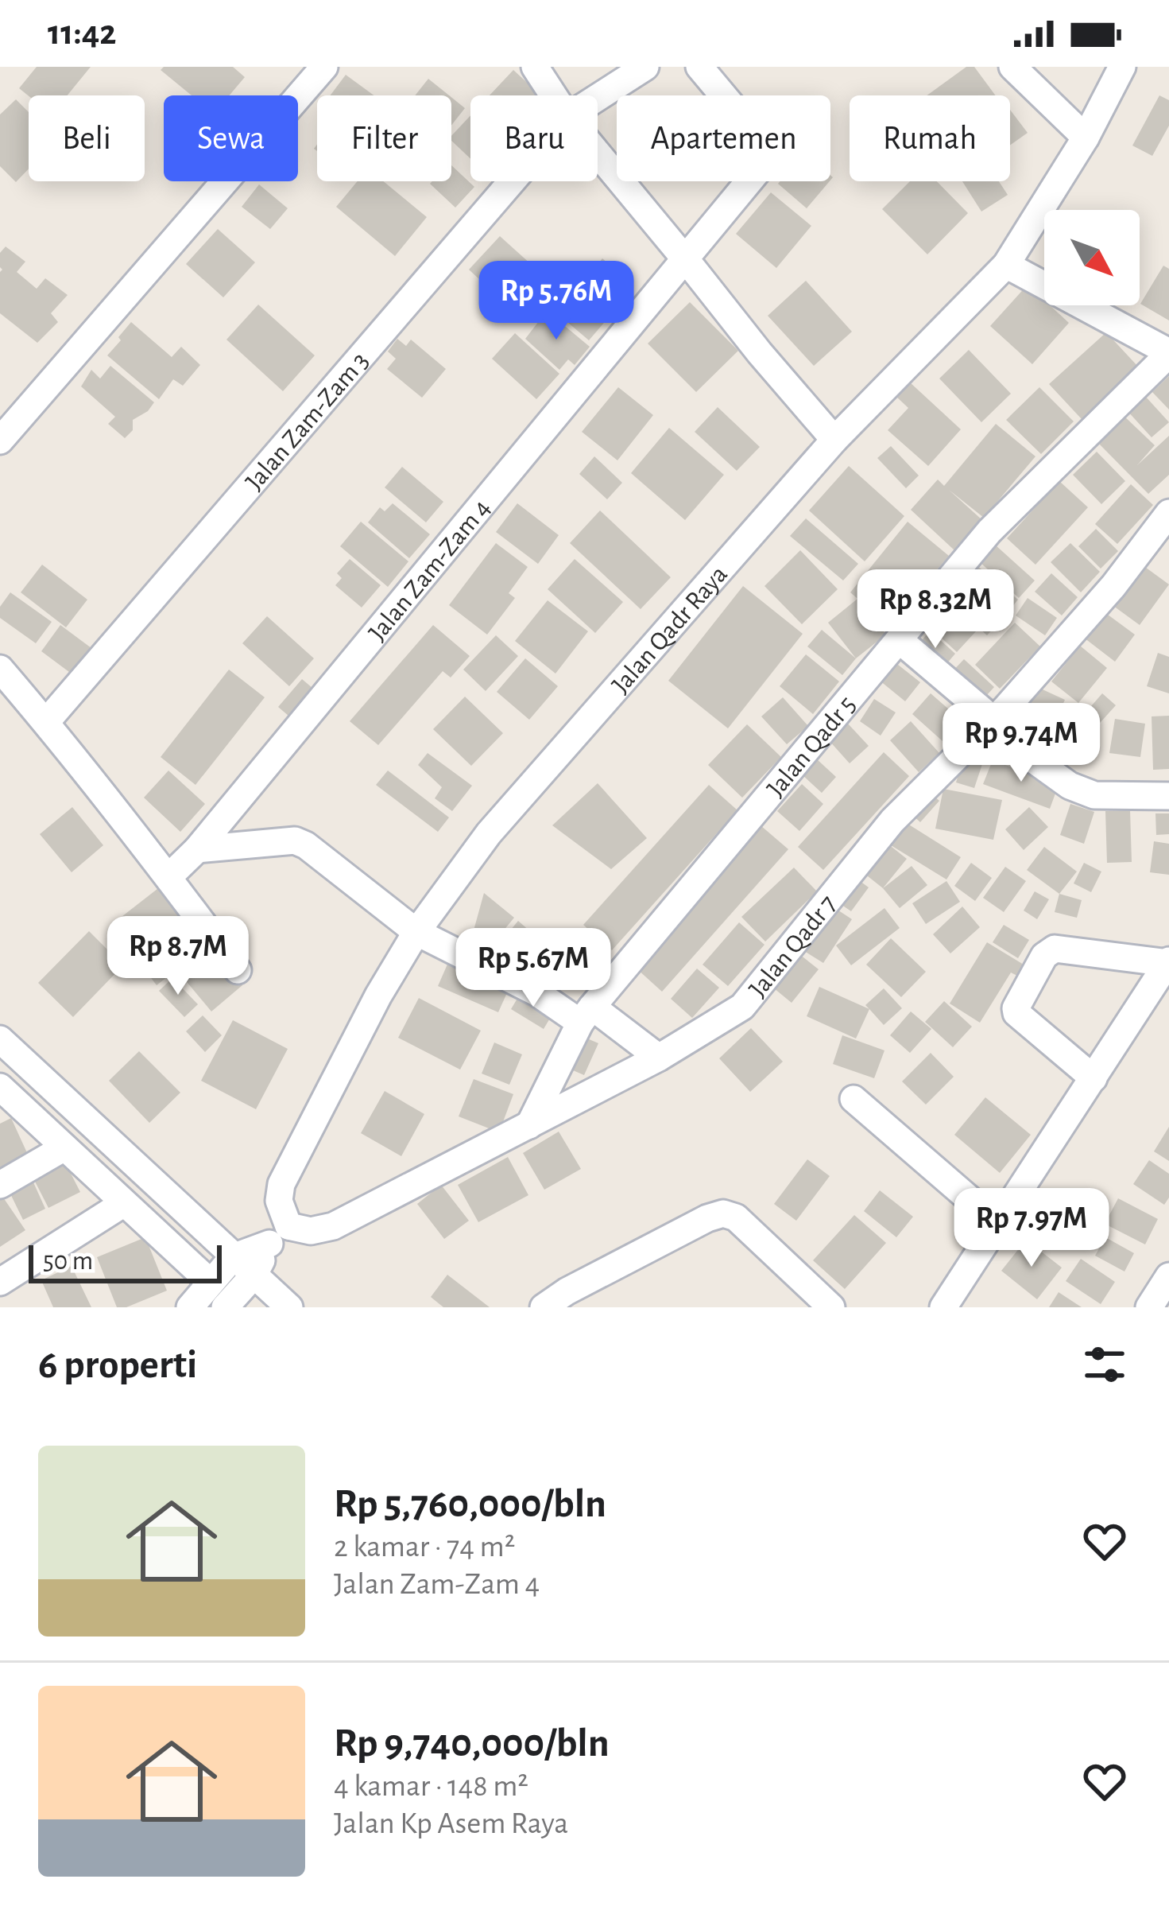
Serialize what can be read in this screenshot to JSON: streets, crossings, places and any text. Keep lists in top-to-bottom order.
{
  "streets": {
    "street": [
      "Jalan Zam-Zam 3",
      "Jalan Zam-Zam 4",
      "Jalan Qadr Raya",
      "Jalan Qadr 5",
      "Jalan Qadr 7"
    ]
  },
  "crossings": [
    ["Jalan Qadr Raya", "Jalan Qadr 7"],
    ["Jalan Qadr 5", "Jalan Qadr 7"]
  ],
  "scale_bar": "50 m",
  "north": "bottom right",
  "page": {
    "status": "11:42",
    "chip": [
      "Beli",
      "Sewa",
      "Filter",
      "Baru",
      "Apartemen",
      "Rumah"
    ],
    "price": [
      "Rp 5.76M",
      "Rp 8.32M",
      "Rp 9.74M",
      "Rp 8.7M",
      "Rp 5.67M",
      "Rp 7.97M"
    ],
    "scale": "50 m",
    "heading": "6 properti",
    "list": [
      {
        "name": "Rp 5,760,000/bln",
        "note": "2 kamar · 74 m² · Jalan Zam-Zam 4"
      },
      {
        "name": "Rp 9,740,000/bln",
        "note": "4 kamar · 148 m² · Jalan Kp Asem Raya"
      }
    ]
  }
}
